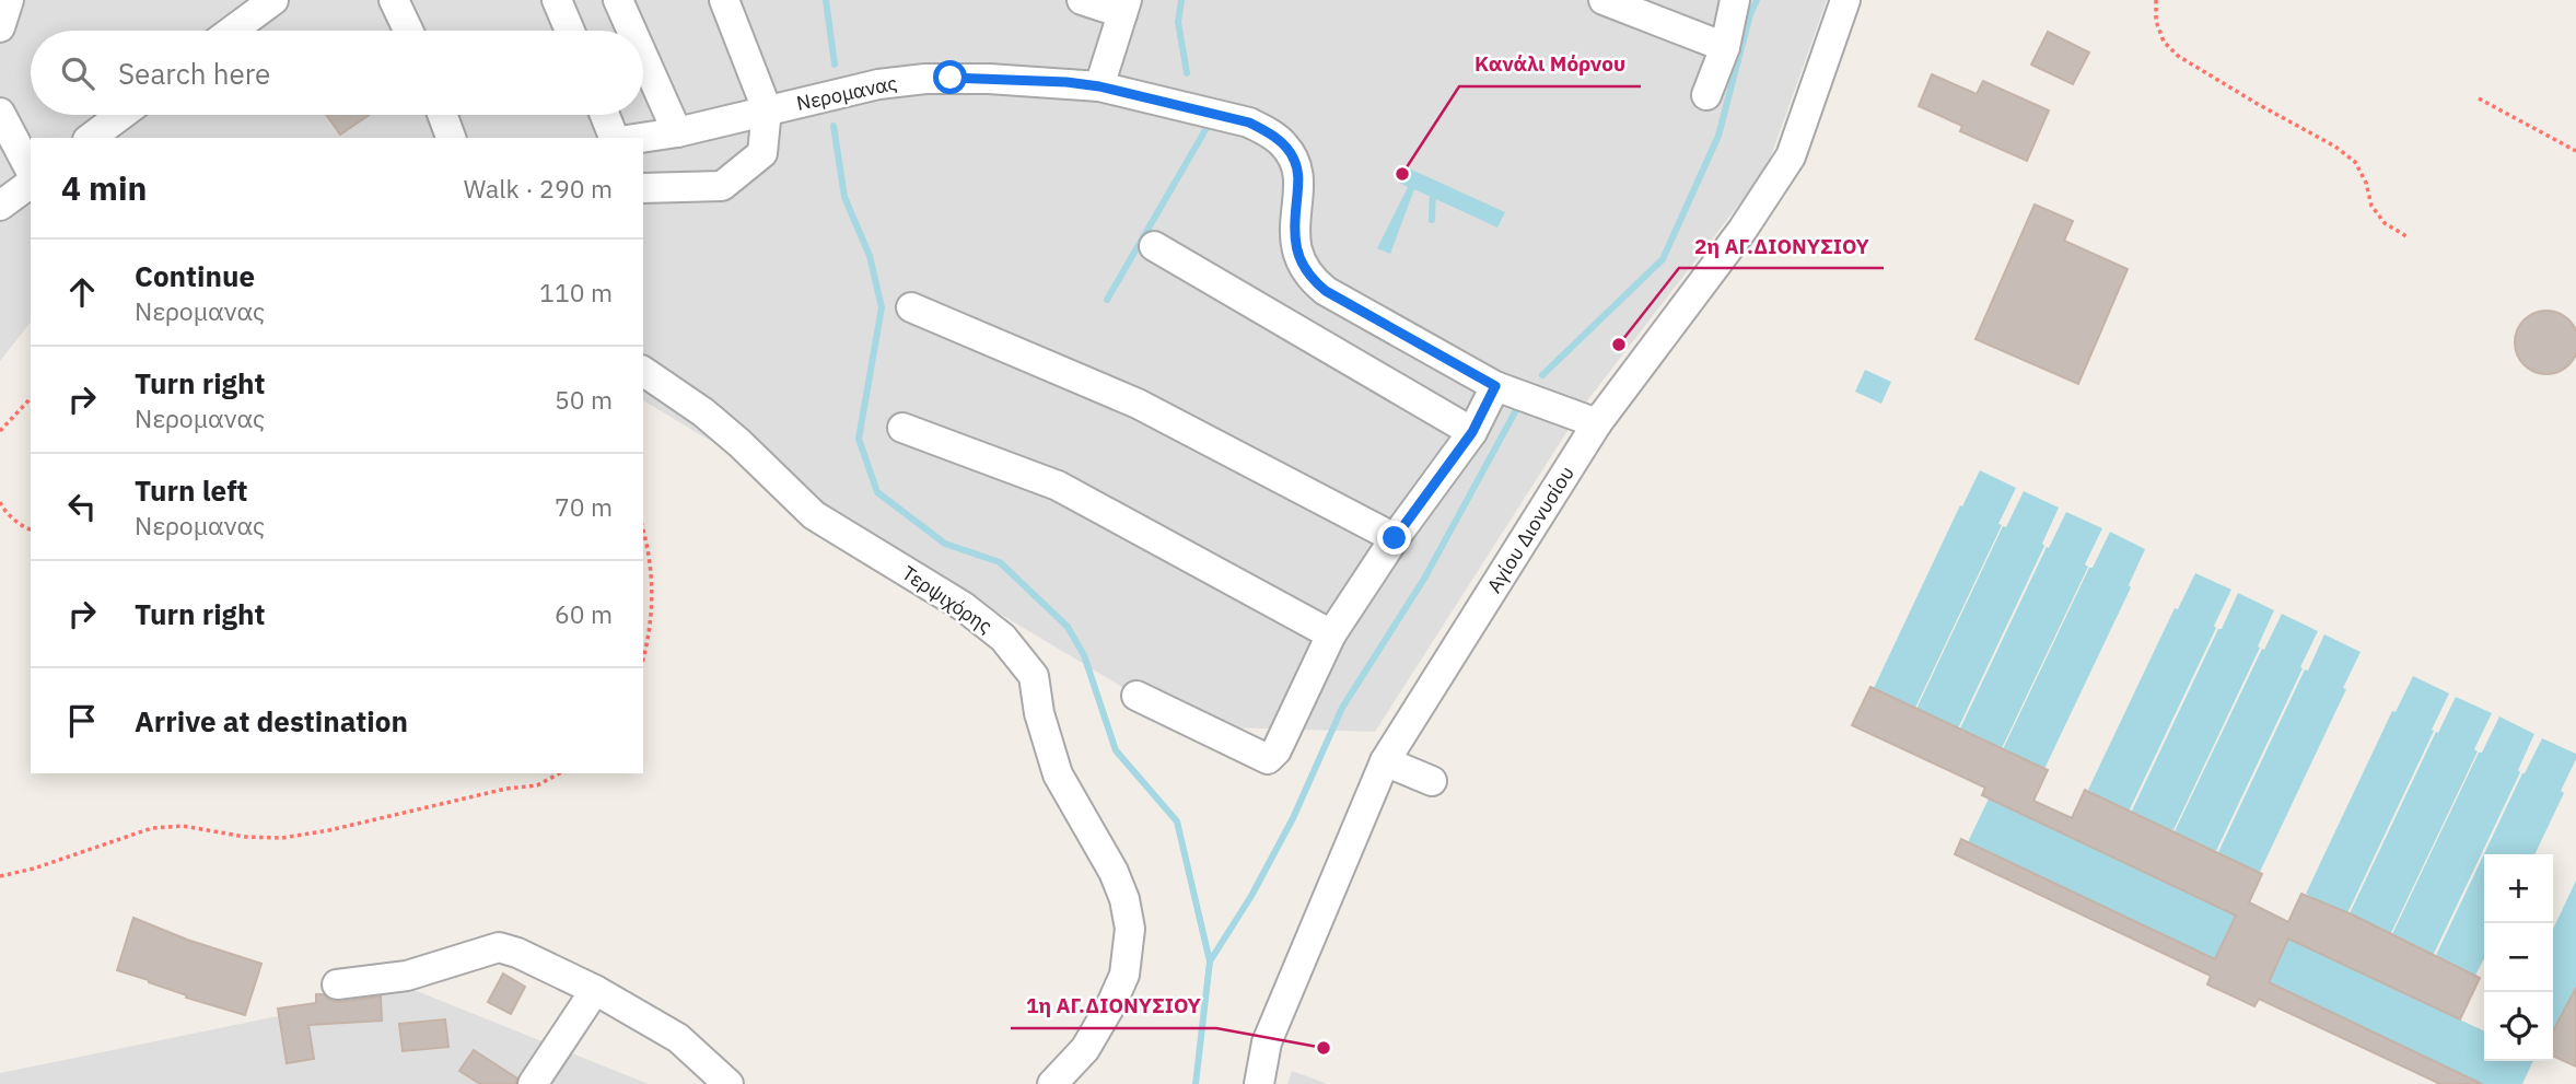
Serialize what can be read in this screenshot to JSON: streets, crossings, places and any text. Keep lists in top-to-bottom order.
{
  "streets": {
    "street": ["Νερομανας", "Αγίου Διονυσίου", "Τερψιχόρης"]
  },
  "crossings": [
    ["Νερομανας", "Αγίου Διονυσίου"]
  ],
  "places": ["Κανάλι Μόρνου", "2η ΑΓ.ΔΙΟΝΥΣΙΟΥ", "1η ΑΓ.ΔΙΟΝΥΣΙΟΥ"],
  "page": {
    "search": "Search here",
    "heading": ["4 min", "Walk · 290 m"],
    "list": [
      ["Continue", "Νερομανας", "110 m"],
      ["Turn right", "Νερομανας", "50 m"],
      ["Turn left", "Νερομανας", "70 m"],
      ["Turn right", "60 m"],
      "Arrive at destination"
    ],
    "map_buttons": ["+", "−"]
  }
}
